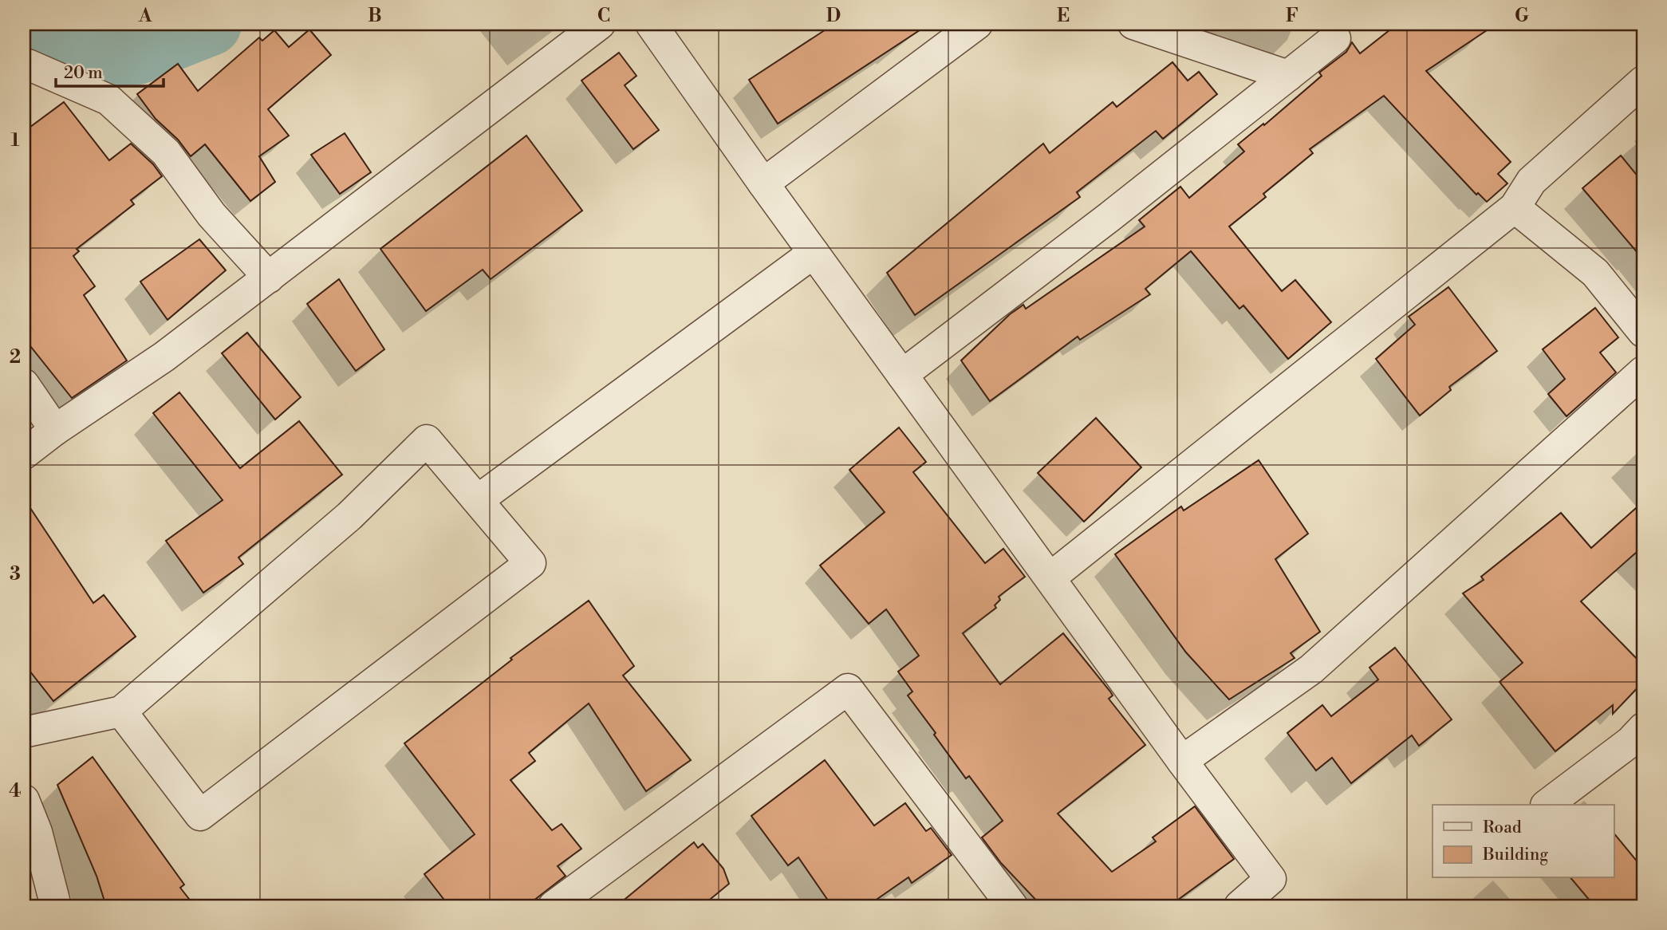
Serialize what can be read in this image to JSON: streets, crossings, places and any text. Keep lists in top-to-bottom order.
{
  "legend": ["Road", "Building"],
  "scale_bar": "20 m",
  "grid": {
    "columns": [
      "A",
      "B",
      "C",
      "D",
      "E",
      "F",
      "G"
    ],
    "rows": [
      "1",
      "2",
      "3",
      "4"
    ]
  }
}
